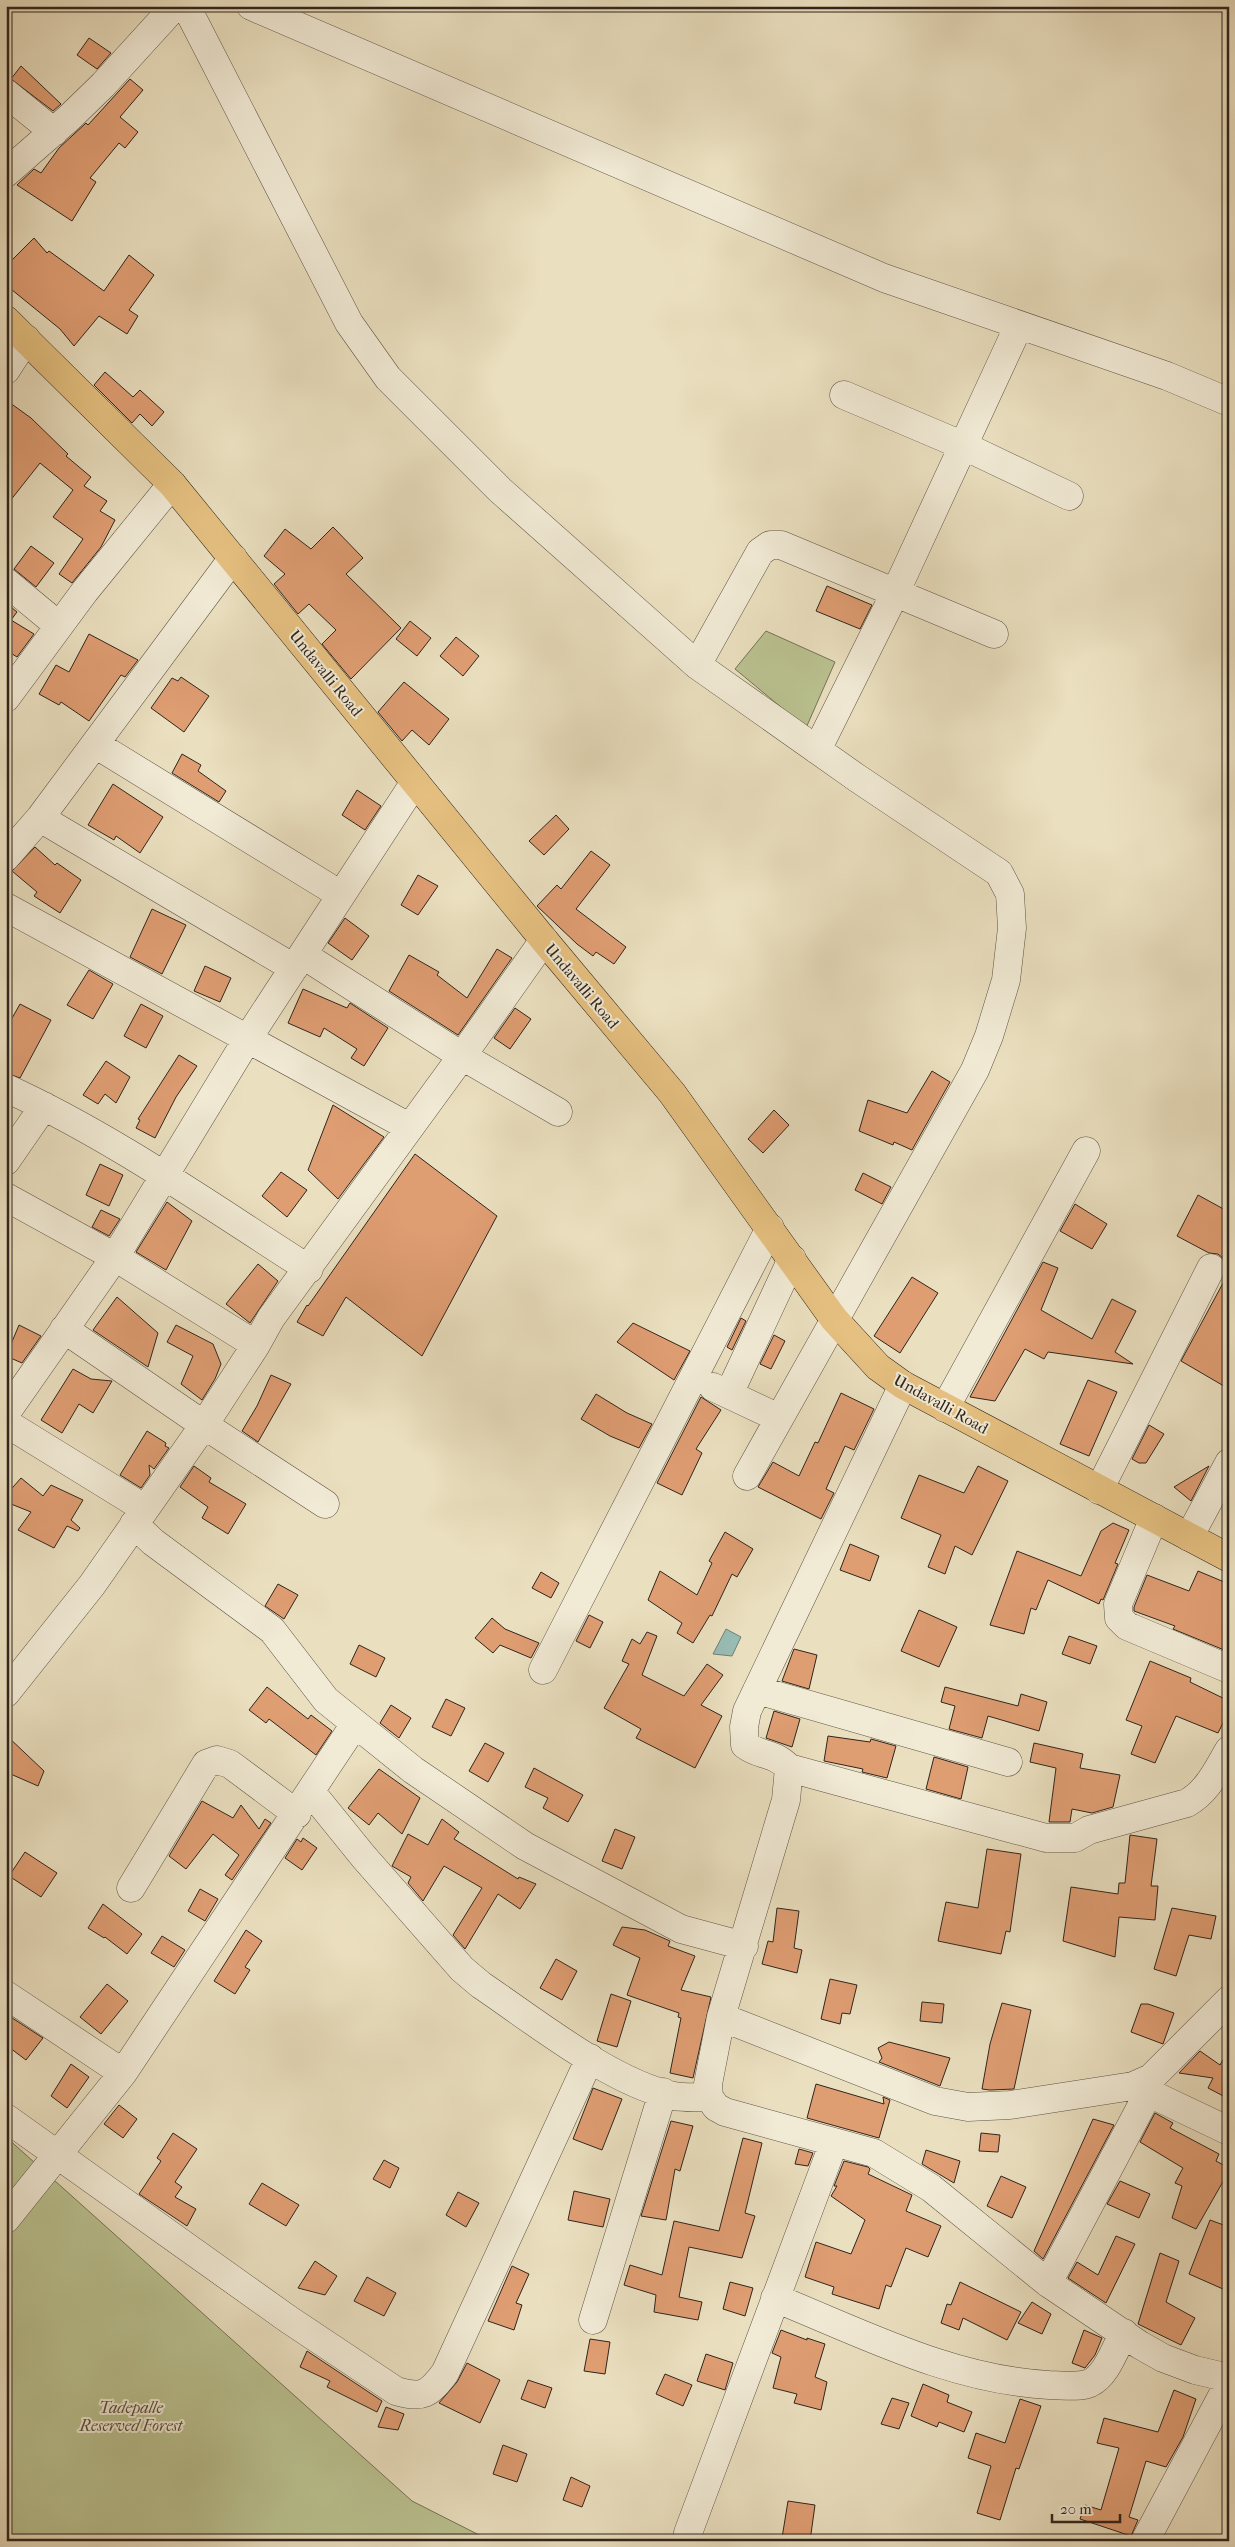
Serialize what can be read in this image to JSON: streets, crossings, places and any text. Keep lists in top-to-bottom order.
{
  "streets": {
    "main road": ["Undavalli Road"]
  },
  "parks": ["Tadepalle Reserved Forest"],
  "scale_bar": "20 m"
}
